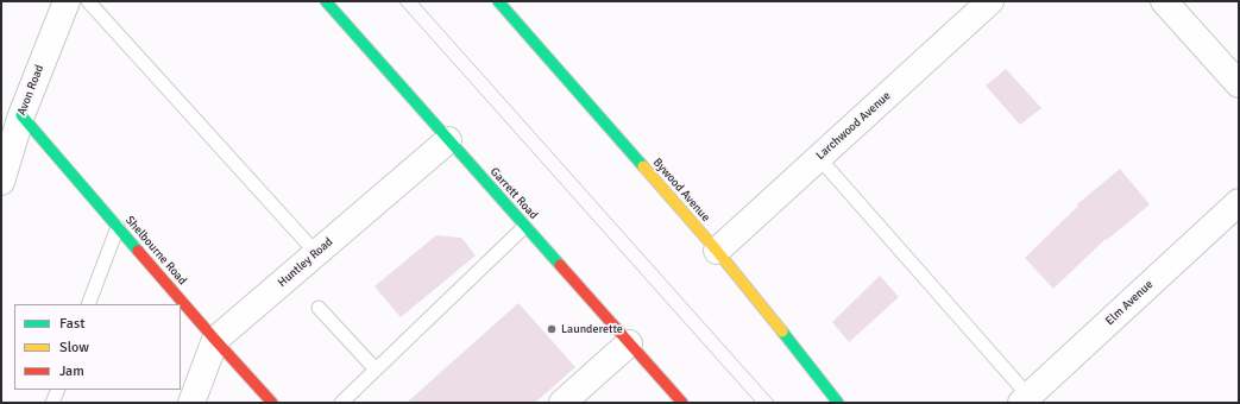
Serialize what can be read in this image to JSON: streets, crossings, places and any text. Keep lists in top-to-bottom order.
{
  "streets": {
    "street": [
      "Avon Road",
      "Larchwood Avenue",
      "Bywood Avenue",
      "Garrett Road",
      "Shelbourne Road",
      "Huntley Road",
      "Elm Avenue"
    ]
  },
  "crossings": [
    ["Avon Road", "Shelbourne Road"],
    ["Larchwood Avenue", "Bywood Avenue"],
    ["Garrett Road", "Huntley Road"],
    ["Shelbourne Road", "Huntley Road"]
  ],
  "places": ["Launderette"],
  "legend": ["Fast", "Slow", "Jam"]
}
